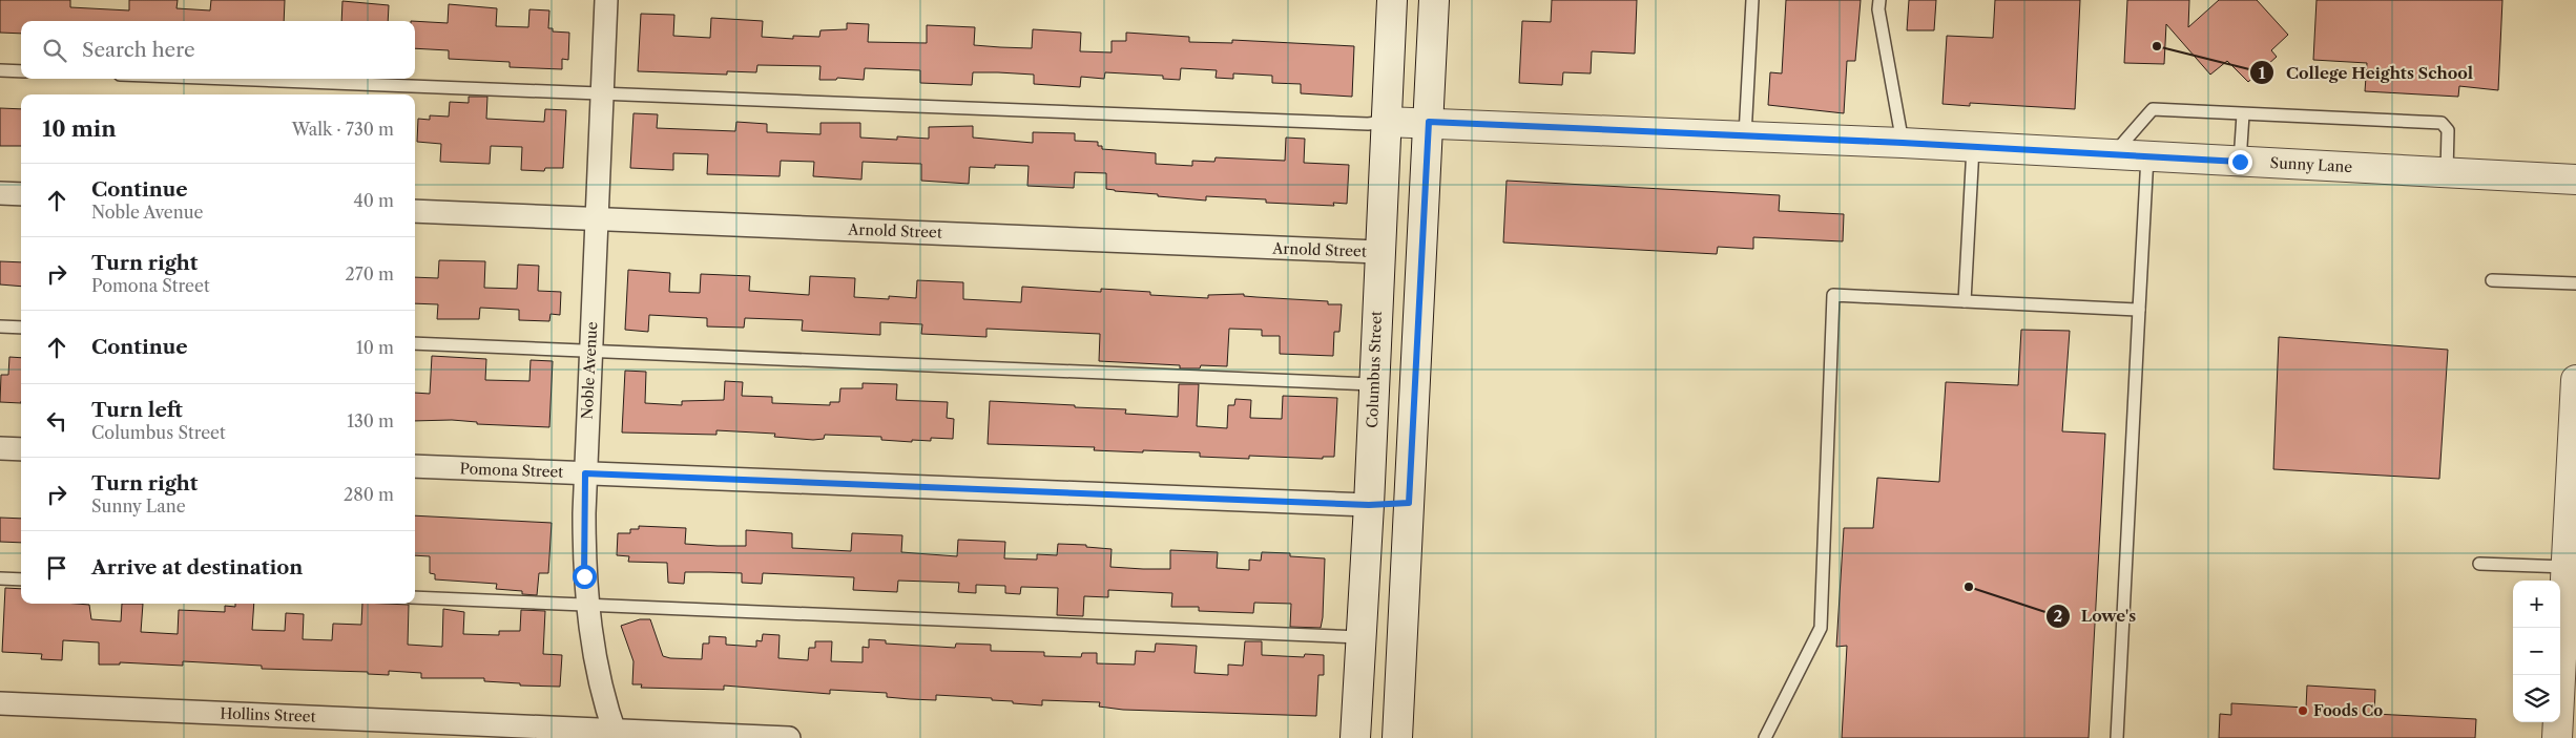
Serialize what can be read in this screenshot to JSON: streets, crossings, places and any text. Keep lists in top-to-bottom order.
{
  "streets": {
    "street": [
      "Sunny Lane",
      "Arnold Street",
      "Columbus Street",
      "Noble Avenue",
      "Pomona Street",
      "Hollins Street"
    ]
  },
  "crossings": [
    ["Sunny Lane", "Columbus Street"],
    ["Arnold Street", "Columbus Street"],
    ["Arnold Street", "Noble Avenue"],
    ["Columbus Street", "Pomona Street"],
    ["Noble Avenue", "Pomona Street"],
    ["Noble Avenue", "Hollins Street"]
  ],
  "places": ["College Heights School", "Lowe's", "Foods Co"],
  "page": {
    "search": "Search here",
    "heading": ["10 min", "Walk · 730 m"],
    "list": [
      ["Continue", "Noble Avenue", "40 m"],
      ["Turn right", "Pomona Street", "270 m"],
      ["Continue", "10 m"],
      ["Turn left", "Columbus Street", "130 m"],
      ["Turn right", "Sunny Lane", "280 m"],
      "Arrive at destination"
    ],
    "map_buttons": ["+", "−"]
  }
}
